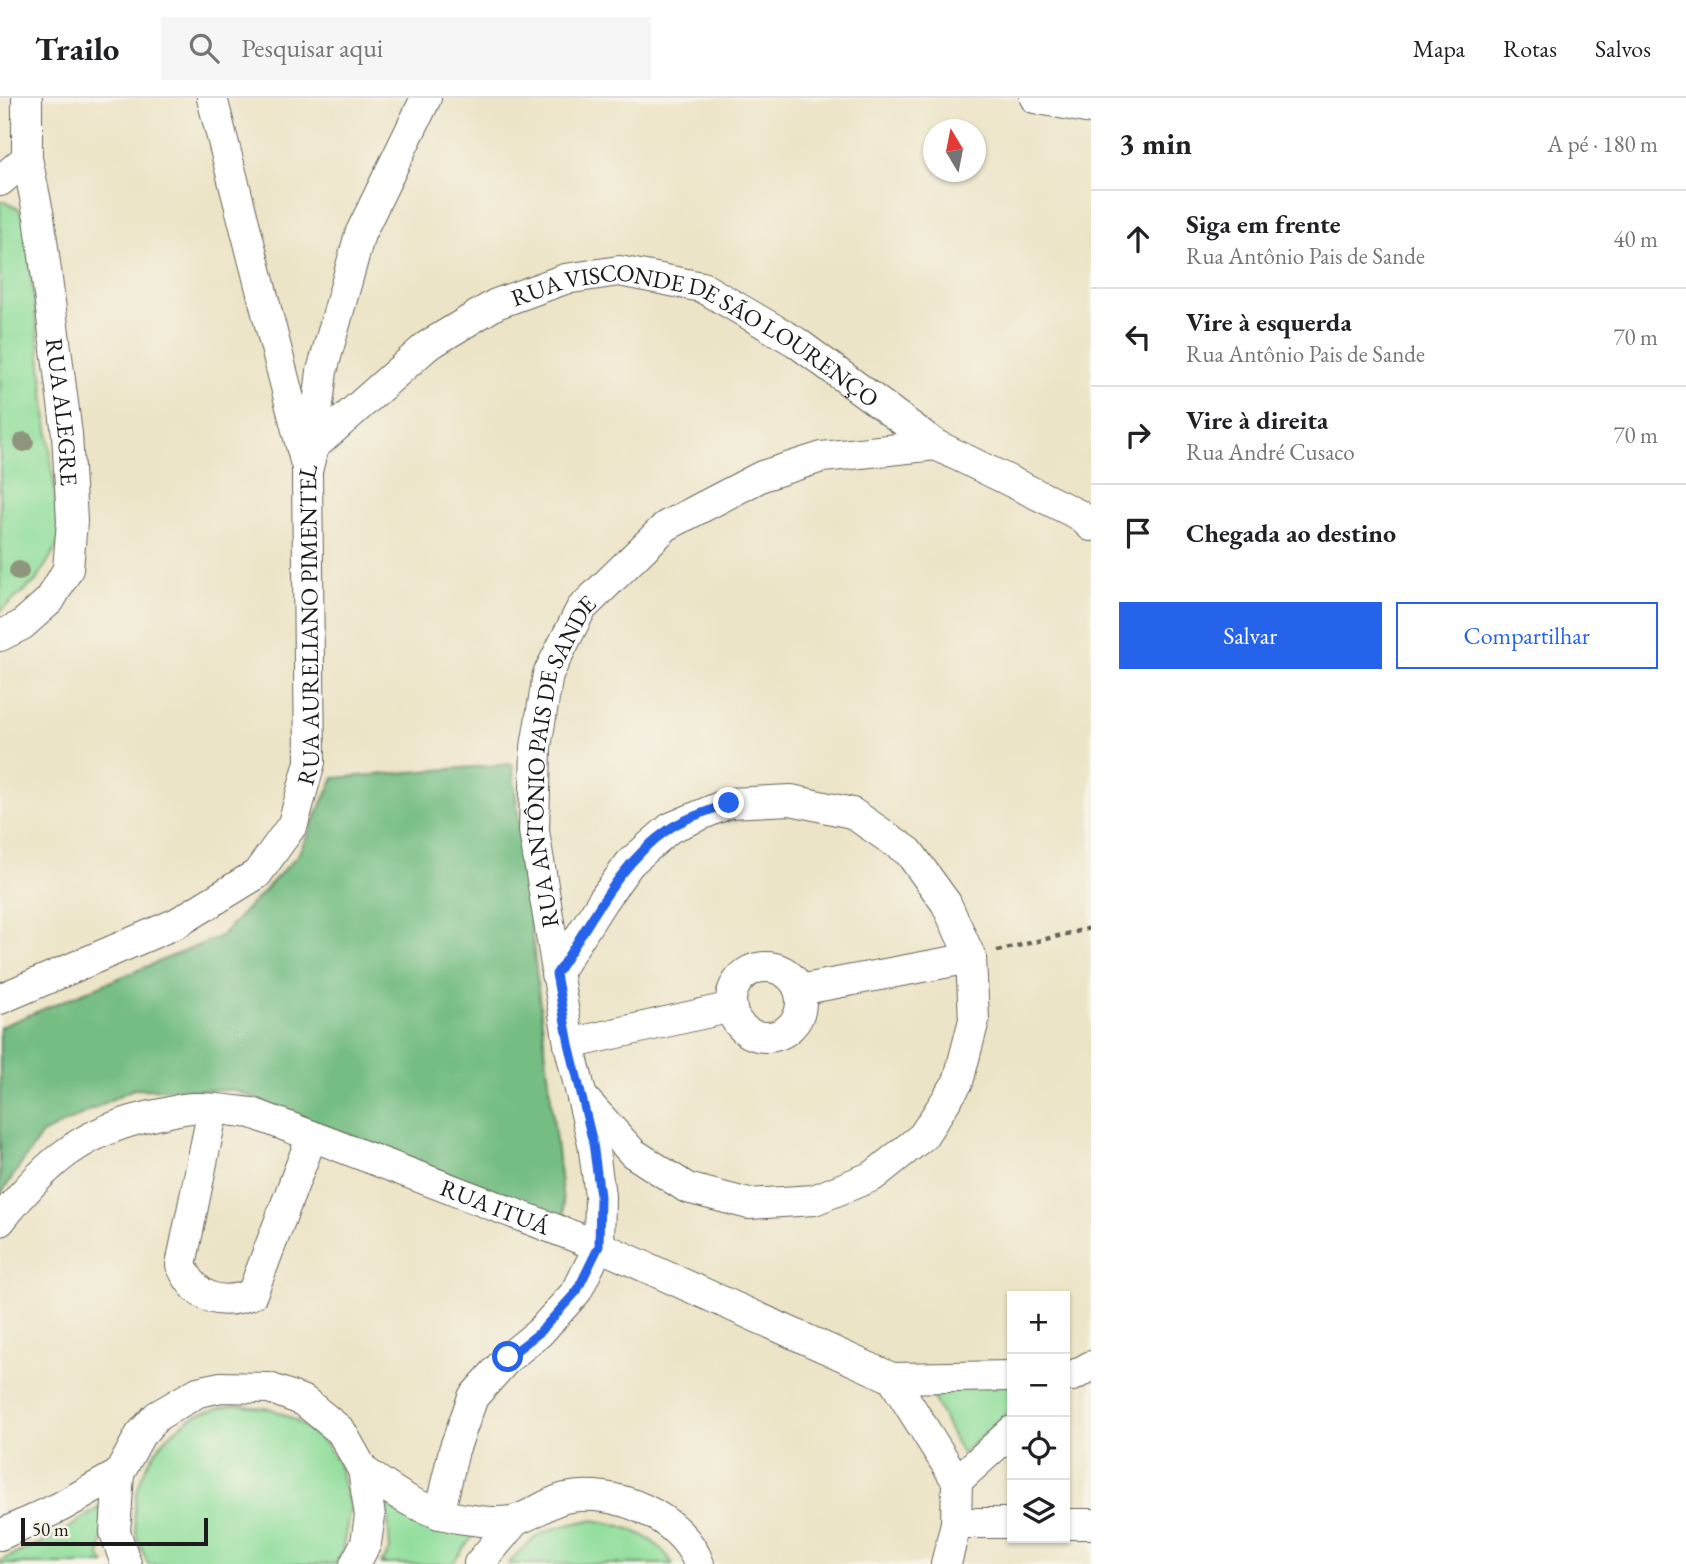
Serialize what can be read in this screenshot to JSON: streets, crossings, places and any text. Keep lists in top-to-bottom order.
{
  "streets": {
    "street": [
      "RUA VISCONDE DE SÃO LOURENÇO",
      "RUA ALEGRE",
      "RUA AURELIANO PIMENTEL",
      "RUA ANTÔNIO PAIS DE SANDE",
      "RUA ITUÁ"
    ]
  },
  "crossings": [
    ["RUA VISCONDE DE SÃO LOURENÇO", "RUA AURELIANO PIMENTEL"],
    ["RUA VISCONDE DE SÃO LOURENÇO", "RUA ANTÔNIO PAIS DE SANDE"],
    ["RUA ANTÔNIO PAIS DE SANDE", "RUA ITUÁ"]
  ],
  "scale_bar": "50 m",
  "north": "top",
  "page": {
    "header": "Trailo",
    "search": "Pesquisar aqui",
    "nav": ["Mapa", "Rotas", "Salvos"],
    "heading": ["3 min", "A pé · 180 m"],
    "list": [
      ["Siga em frente", "Rua Antônio Pais de Sande", "40 m"],
      ["Vire à esquerda", "Rua Antônio Pais de Sande", "70 m"],
      ["Vire à direita", "Rua André Cusaco", "70 m"],
      "Chegada ao destino"
    ],
    "buttons": ["Salvar", "Compartilhar"],
    "map_buttons": ["+", "−"],
    "scale": "50 m"
  }
}
